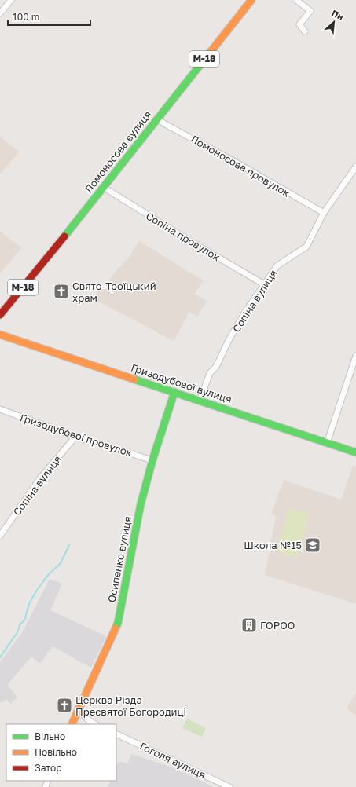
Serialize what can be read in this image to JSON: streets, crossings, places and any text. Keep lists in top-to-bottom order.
{
  "streets": {
    "main road": [
      "М-18",
      "Ломоносова вулиця",
      "Гризодубової вулиця",
      "Осипенко вулиця"
    ],
    "street": [
      "Ломоносова провулок",
      "Сопіна провулок",
      "Сопіна вулиця",
      "Гризодубової провулок",
      "Гоголя вулиця"
    ]
  },
  "crossings": [
    ["Ломоносова вулиця", "Ломоносова провулок"],
    ["Ломоносова вулиця", "Сопіна провулок"],
    ["Ломоносова провулок", "Сопіна вулиця"],
    ["Сопіна провулок", "Сопіна вулиця"],
    ["Сопіна вулиця", "Гризодубової вулиця"],
    ["Сопіна вулиця", "Гризодубової провулок"],
    ["Гризодубової вулиця", "Осипенко вулиця"],
    ["Гризодубової провулок", "Осипенко вулиця"]
  ],
  "places": {
    "church": ["Свято-Троїцький храм", "Церква Різда Пресвятої Богородиці"],
    "school or university": ["Школа №15"],
    "building": ["ГОРОО"]
  },
  "legend": ["Вільно", "Повільно", "Затор"],
  "scale_bar": "100 m",
  "north": "top right"
}
